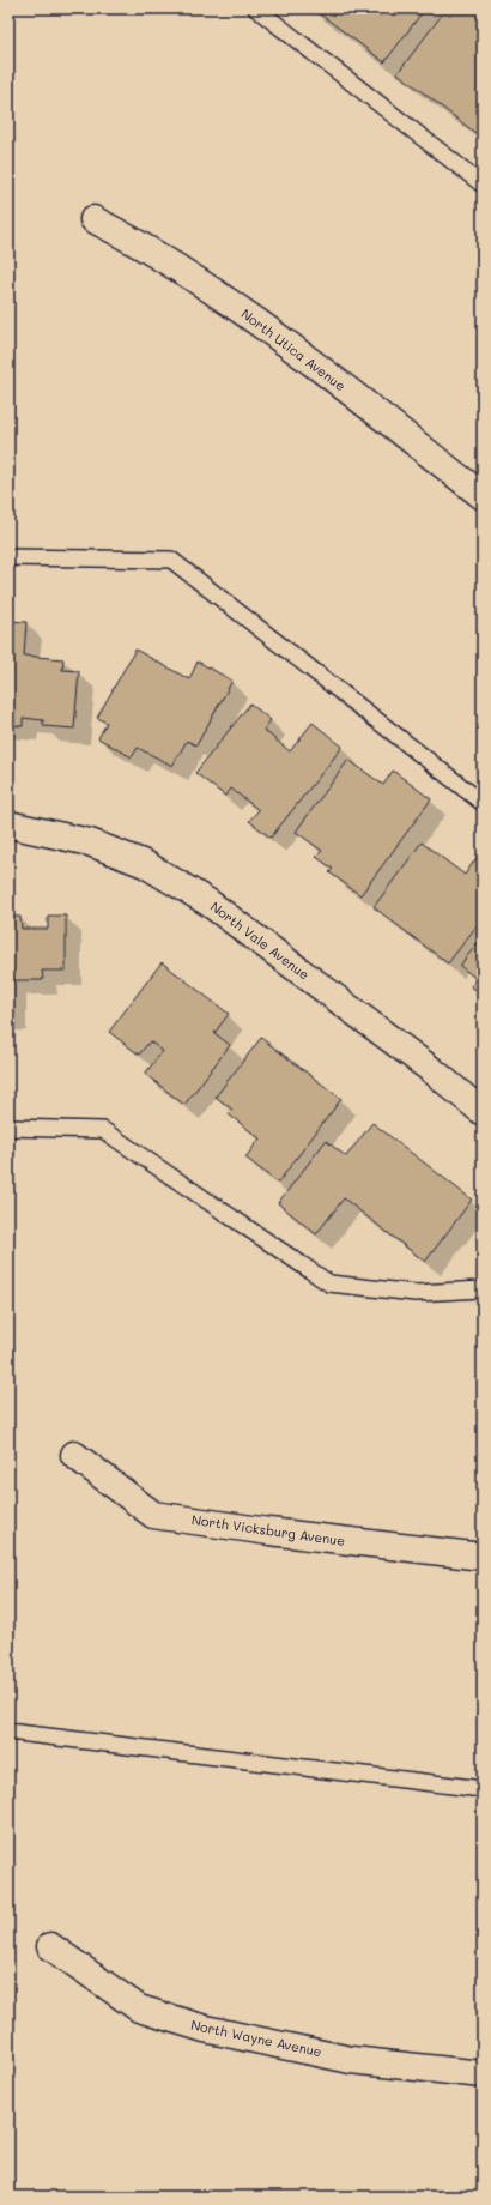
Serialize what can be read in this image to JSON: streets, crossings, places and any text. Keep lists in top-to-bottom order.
{
  "streets": {
    "street": [
      "North Utica Avenue",
      "North Vale Avenue",
      "North Vicksburg Avenue",
      "North Wayne Avenue"
    ]
  }
}
